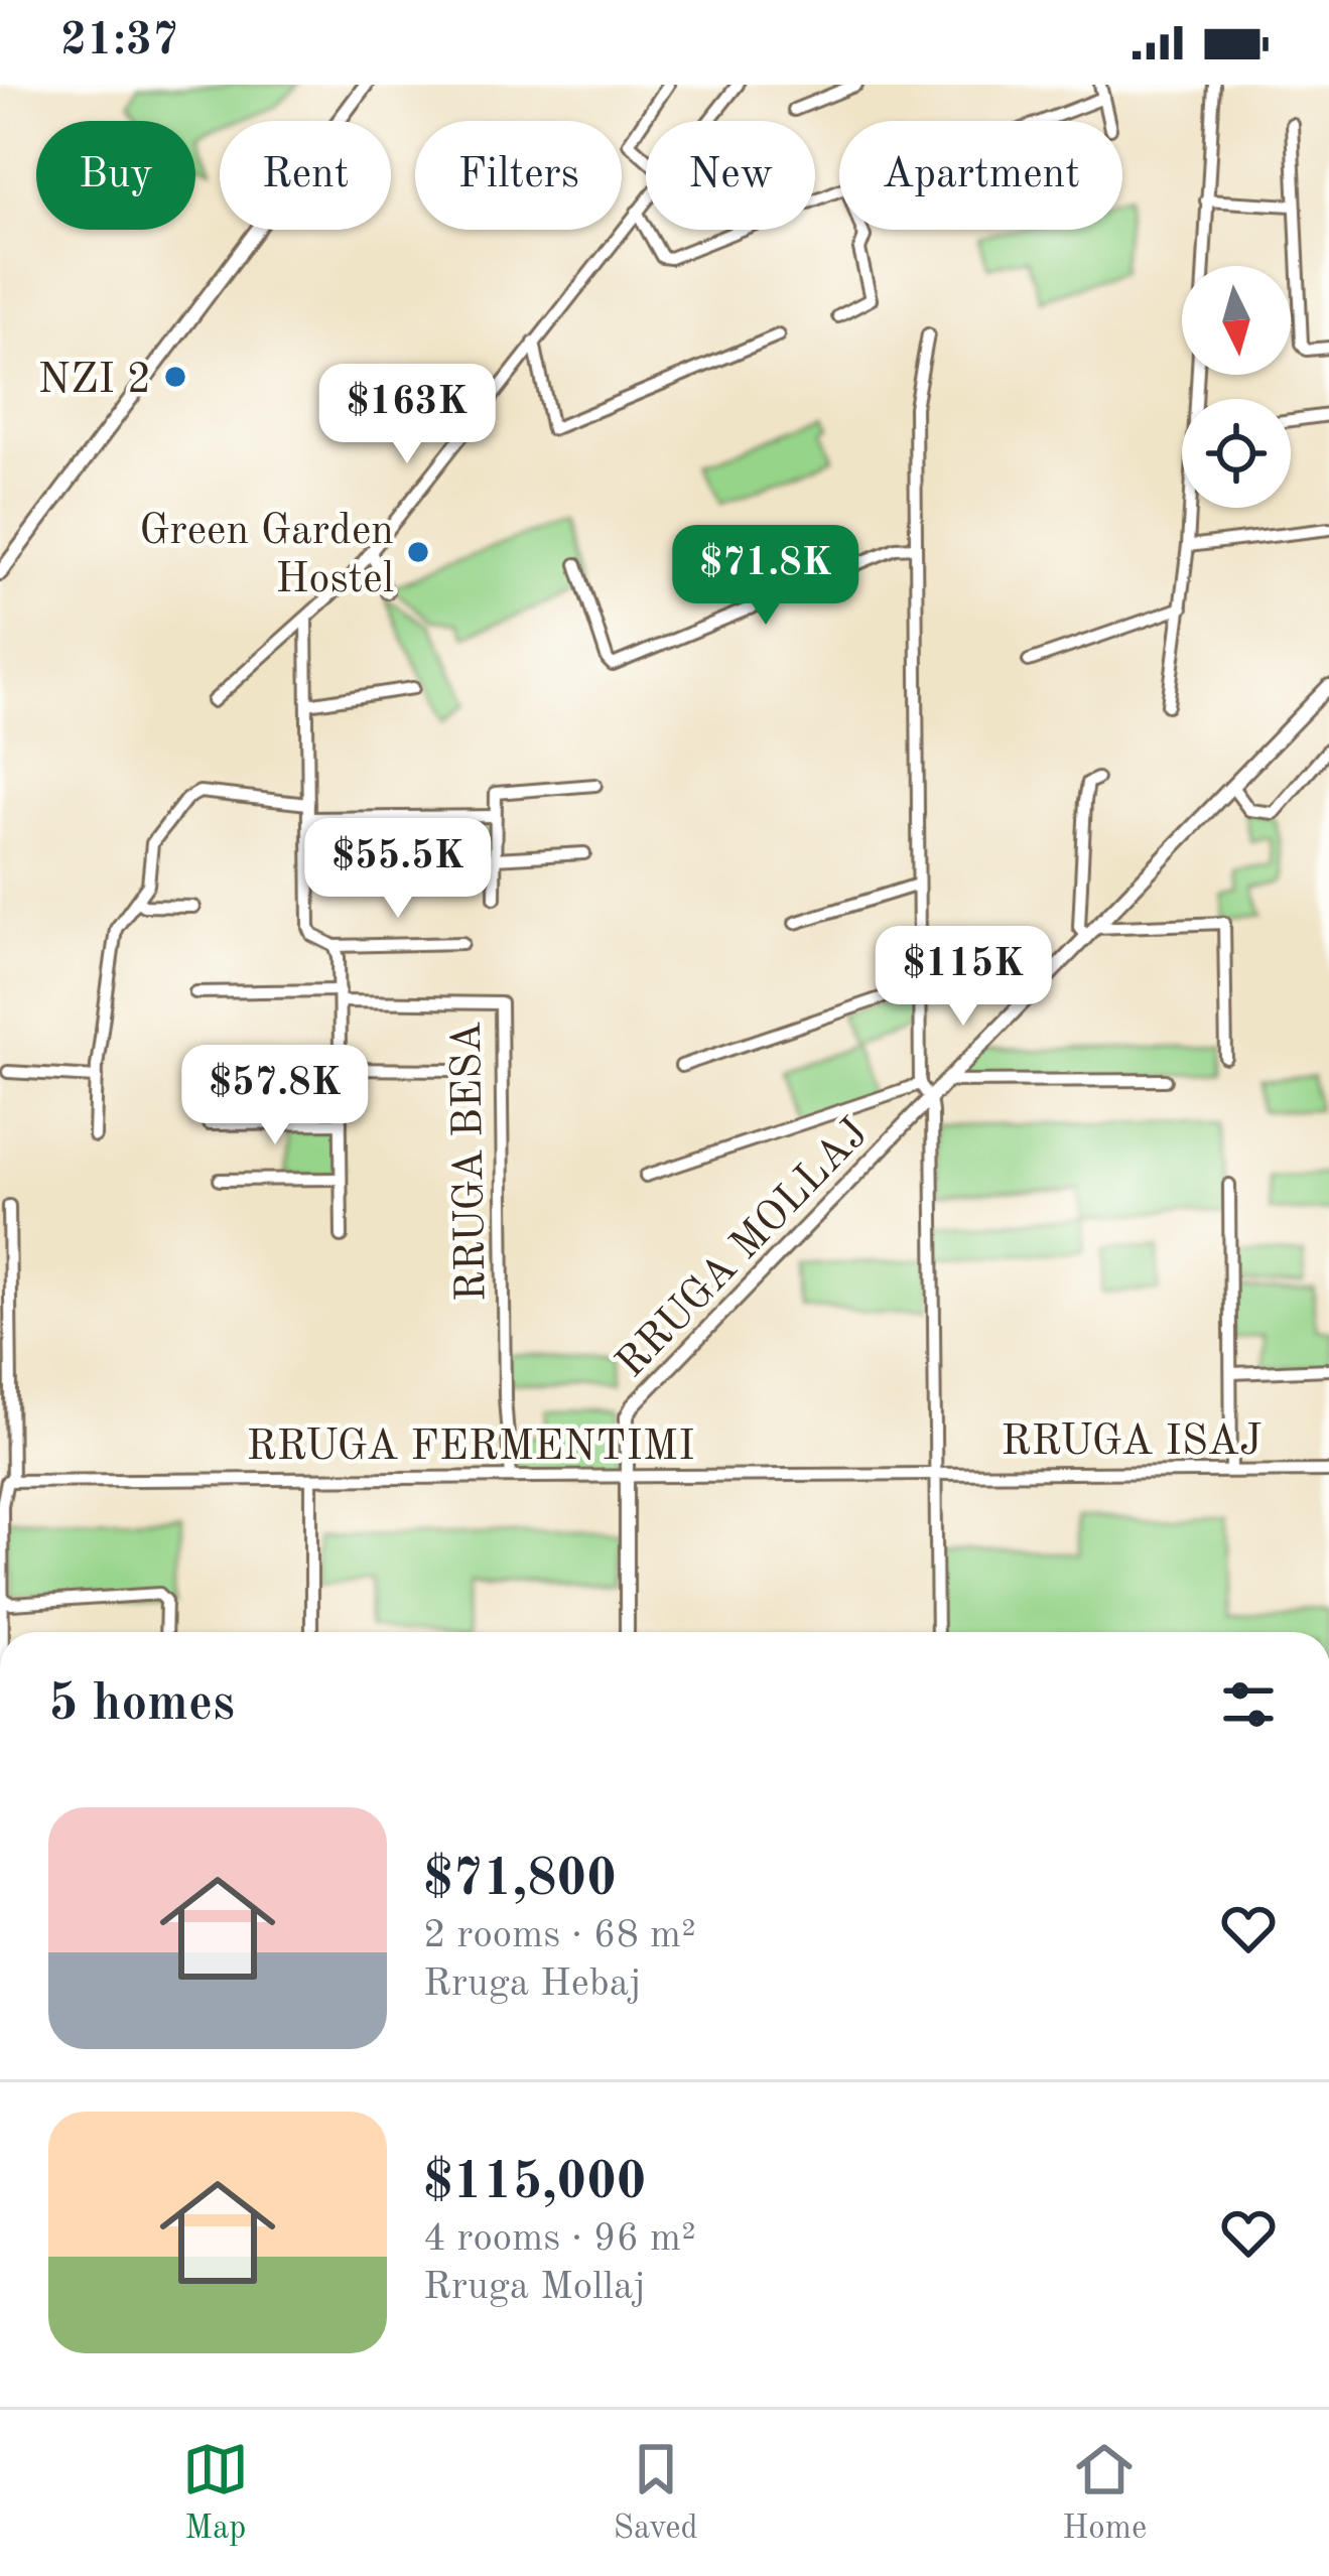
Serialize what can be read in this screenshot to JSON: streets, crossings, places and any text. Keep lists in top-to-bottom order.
{
  "streets": {
    "street": [
      "RRUGA BESA",
      "RRUGA MOLLAJ",
      "RRUGA ISAJ",
      "RRUGA FERMENTIMI"
    ]
  },
  "crossings": [
    ["RRUGA BESA", "RRUGA FERMENTIMI"],
    ["RRUGA MOLLAJ", "RRUGA FERMENTIMI"],
    ["RRUGA ISAJ", "RRUGA FERMENTIMI"]
  ],
  "places": ["NZI 2", "Green Garden Hostel"],
  "north": "bottom",
  "page": {
    "status": "21:37",
    "chip": [
      "Buy",
      "Rent",
      "Filters",
      "New",
      "Apartment"
    ],
    "price": [
      "$163K",
      "$71.8K",
      "$55.5K",
      "$115K",
      "$57.8K"
    ],
    "heading": "5 homes",
    "list": [
      {
        "name": "$71,800",
        "note": "2 rooms · 68 m² · Rruga Hebaj"
      },
      {
        "name": "$115,000",
        "note": "4 rooms · 96 m² · Rruga Mollaj"
      }
    ],
    "tabs": ["Map", "Saved", "Home"]
  }
}
